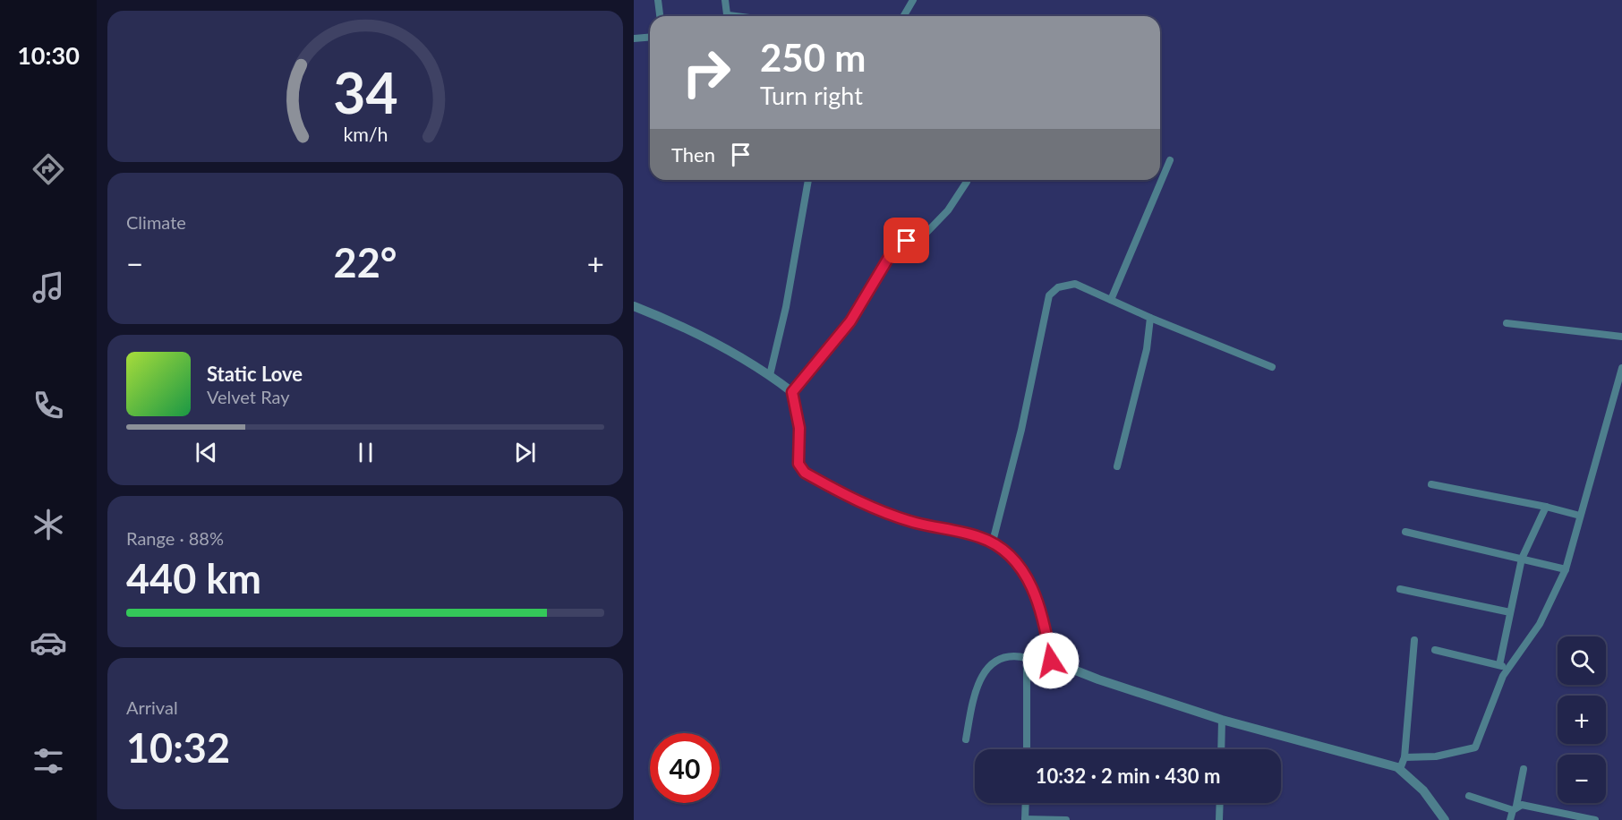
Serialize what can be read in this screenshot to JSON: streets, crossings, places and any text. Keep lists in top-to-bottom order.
{
  "page": {
    "tabs": "10:30",
    "turn": ["250 m", "Turn right"],
    "then": "Then",
    "tile": [
      "Climate",
      ["Range · 88%", "440 km"],
      ["Arrival", "10:32"]
    ],
    "heat": ["−", "22°", "+"],
    "song": ["Static Love", "Velvet Ray"],
    "map_buttons": ["+", "−"],
    "limit": "40",
    "trip": "10:32 · 2 min · 430 m",
    "gauge": ["34", "km/h"]
  }
}
